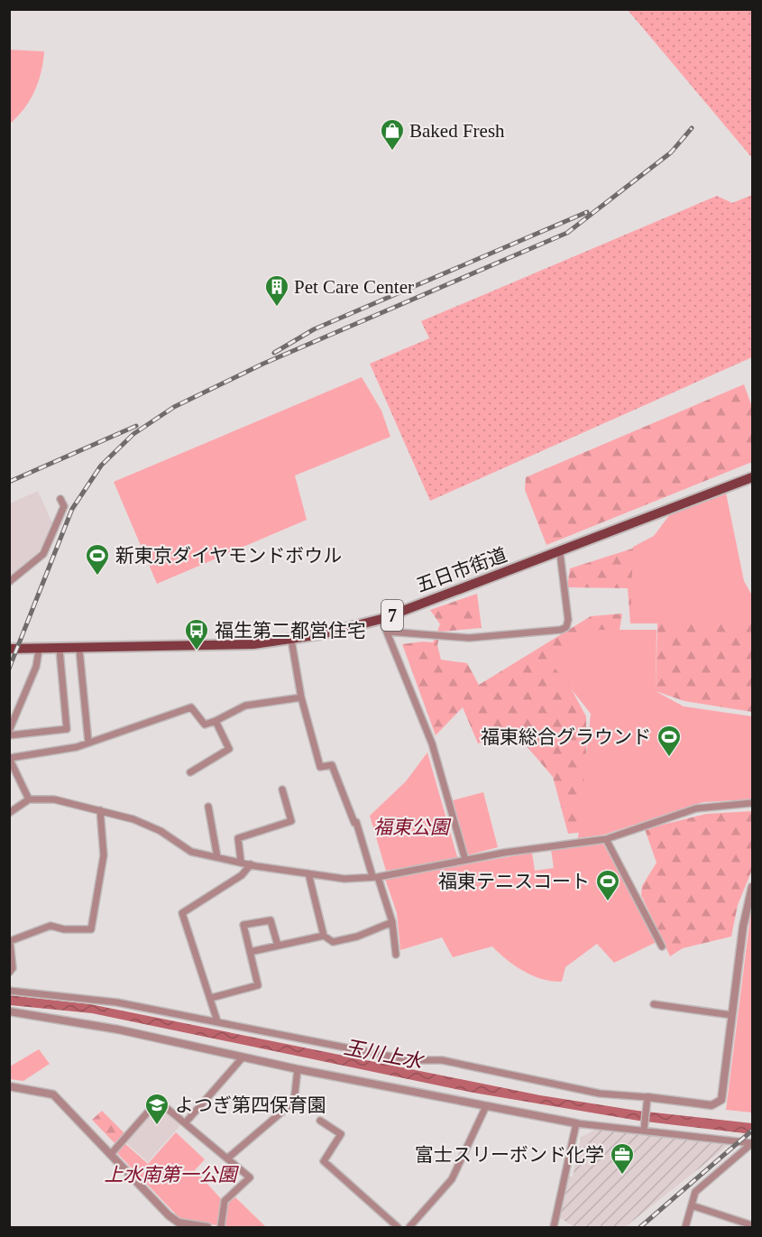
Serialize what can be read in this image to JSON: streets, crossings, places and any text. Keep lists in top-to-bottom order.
{
  "streets": {
    "main road": ["五日市街道", "7"]
  },
  "water": ["玉川上水"],
  "parks": ["福東公園", "上水南第一公園"],
  "places": {
    "shop": ["Baked Fresh"],
    "building": ["Pet Care Center"],
    "sports": ["新東京ダイヤモンドボウル", "福東総合グラウンド", "福東テニスコート"],
    "bus stop": ["福生第二都営住宅"],
    "school or university": ["よつぎ第四保育園"],
    "office": ["富士スリーボンド化学"]
  }
}
